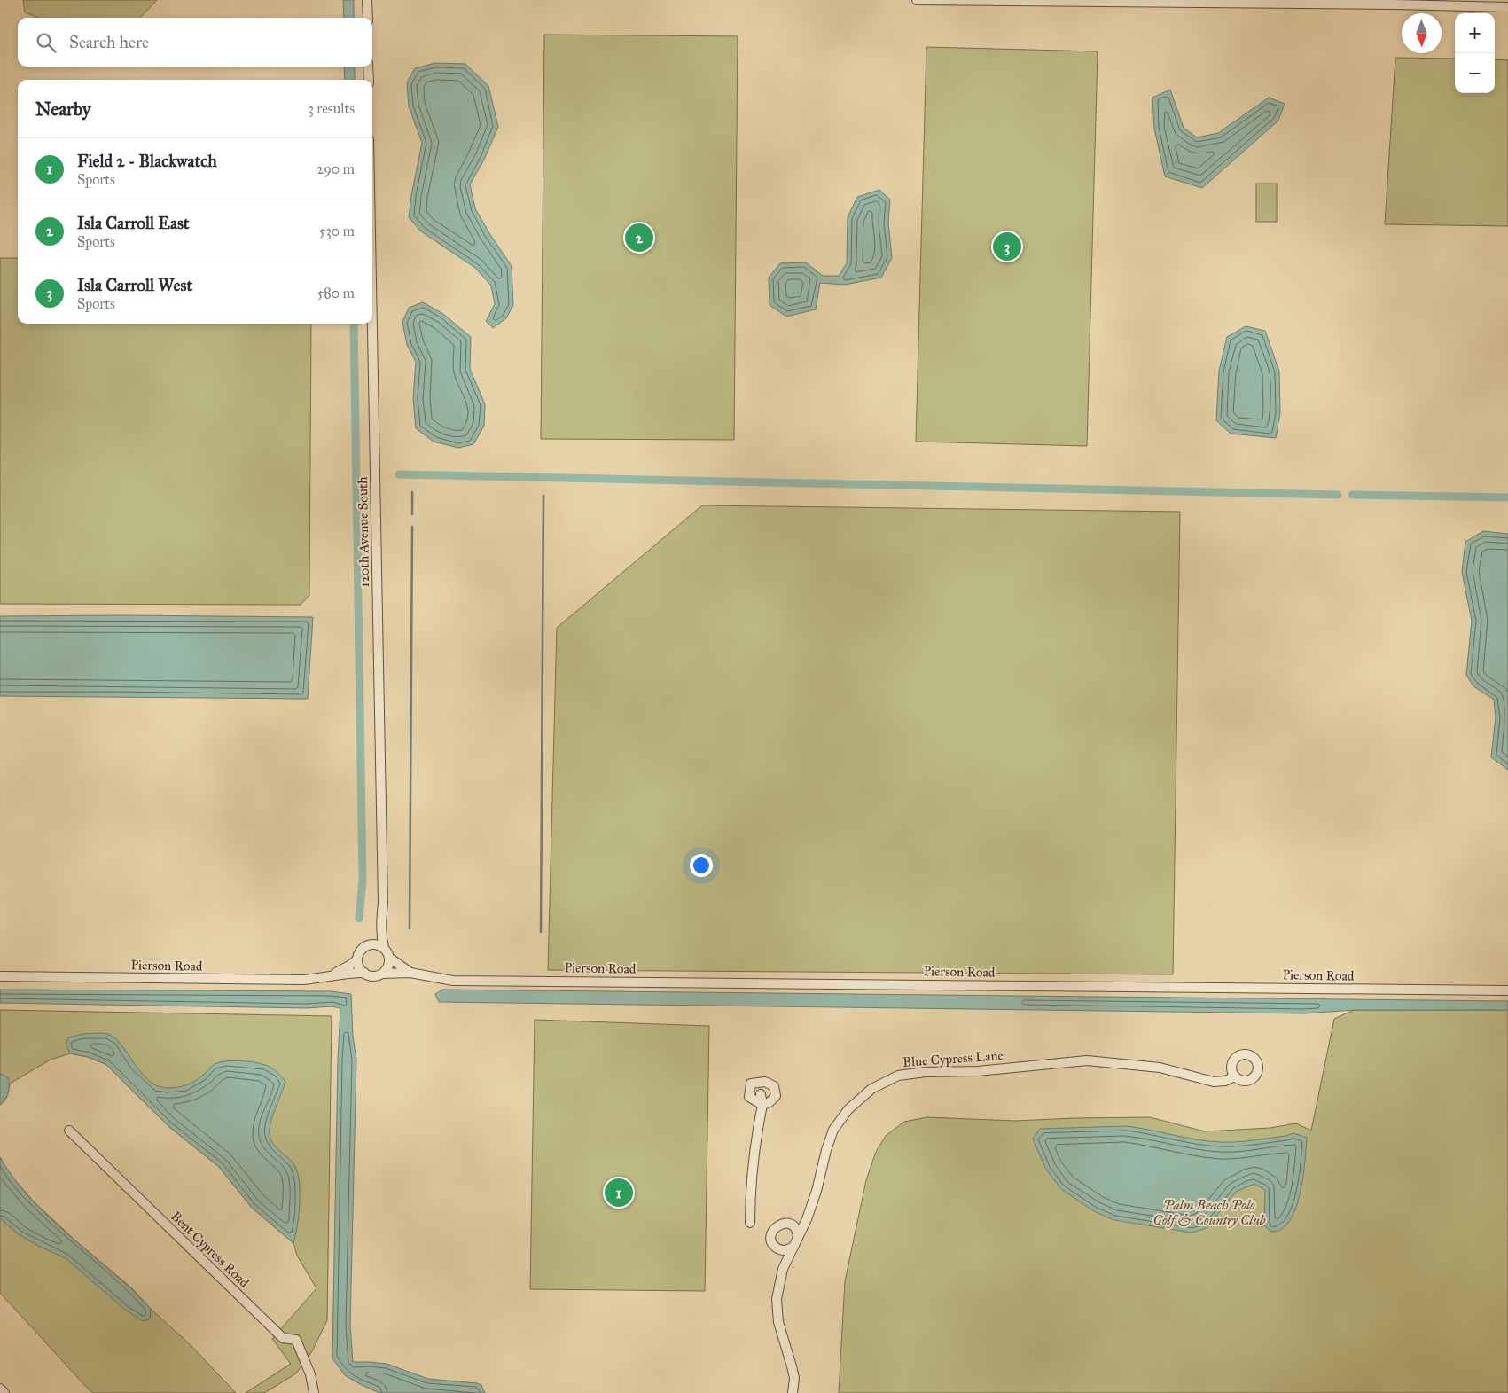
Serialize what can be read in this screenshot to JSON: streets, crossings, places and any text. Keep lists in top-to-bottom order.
{
  "streets": {
    "street": [
      "120th Avenue South",
      "Pierson Road",
      "Blue Cypress Lane",
      "Bent Cypress Road"
    ]
  },
  "crossings": [
    ["120th Avenue South", "Pierson Road"]
  ],
  "parks": ["Palm Beach Polo Golf & Country Club"],
  "north": "bottom",
  "page": {
    "map_buttons": ["+", "−"],
    "search": "Search here",
    "heading": ["Nearby", "3 results"],
    "list": [
      {
        "mark": "1",
        "name": "Field 2 - Blackwatch",
        "note": "Sports",
        "value": "290 m"
      },
      {
        "mark": "2",
        "name": "Isla Carroll East",
        "note": "Sports",
        "value": "530 m"
      },
      {
        "mark": "3",
        "name": "Isla Carroll West",
        "note": "Sports",
        "value": "580 m"
      }
    ],
    "pins": ["2", "3", "1"]
  }
}
